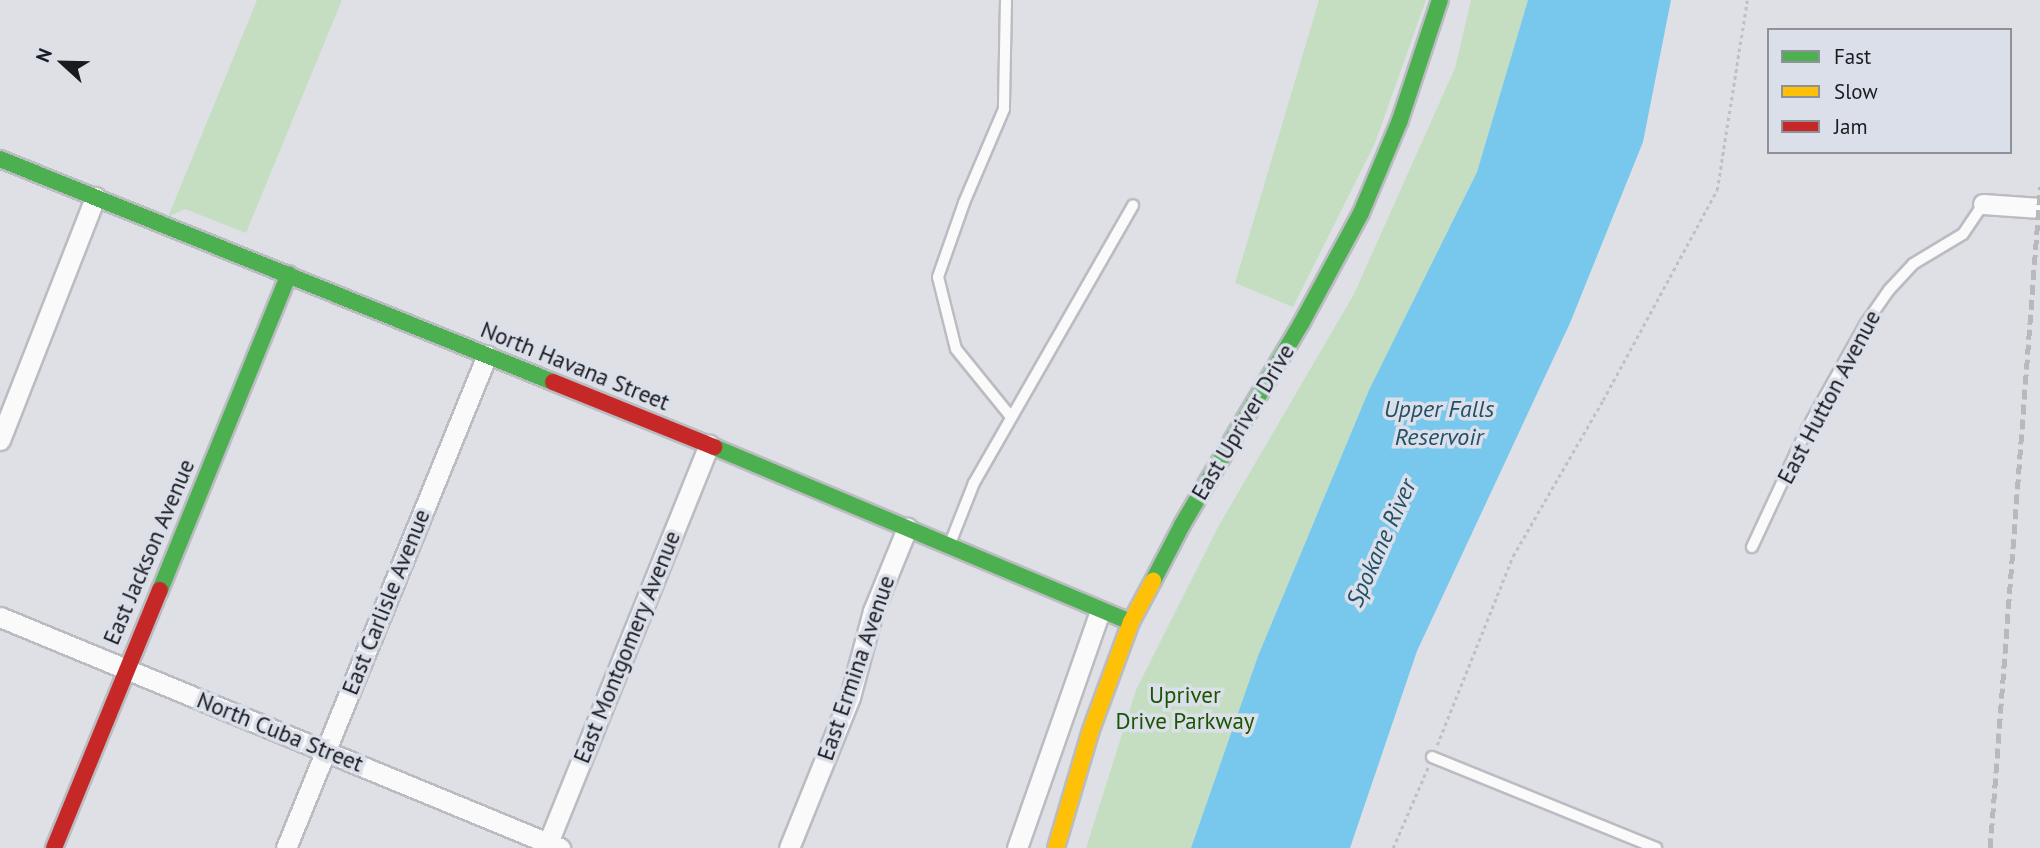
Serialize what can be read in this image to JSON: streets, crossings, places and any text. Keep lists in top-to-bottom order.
{
  "streets": {
    "street": [
      "North Havana Street",
      "East Upriver Drive",
      "East Jackson Avenue",
      "East Carlisle Avenue",
      "East Montgomery Avenue",
      "East Ermina Avenue",
      "North Cuba Street"
    ],
    "lane": ["East Hutton Avenue"]
  },
  "crossings": [
    ["North Havana Street", "East Upriver Drive"],
    ["North Havana Street", "East Jackson Avenue"],
    ["North Havana Street", "East Carlisle Avenue"],
    ["North Havana Street", "East Montgomery Avenue"],
    ["North Havana Street", "East Ermina Avenue"],
    ["East Jackson Avenue", "North Cuba Street"],
    ["East Carlisle Avenue", "North Cuba Street"],
    ["East Montgomery Avenue", "North Cuba Street"]
  ],
  "water": ["Upper Falls Reservoir", "Spokane River"],
  "parks": ["Upriver Drive Parkway"],
  "legend": ["Fast", "Slow", "Jam"],
  "north": "left"
}
